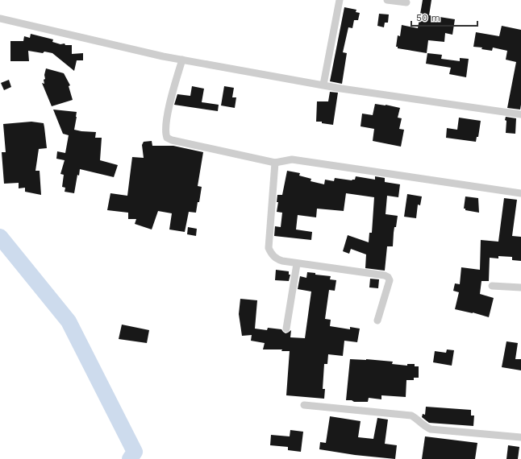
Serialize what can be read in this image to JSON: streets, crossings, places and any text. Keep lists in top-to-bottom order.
{
  "scale_bar": "50 m"
}
